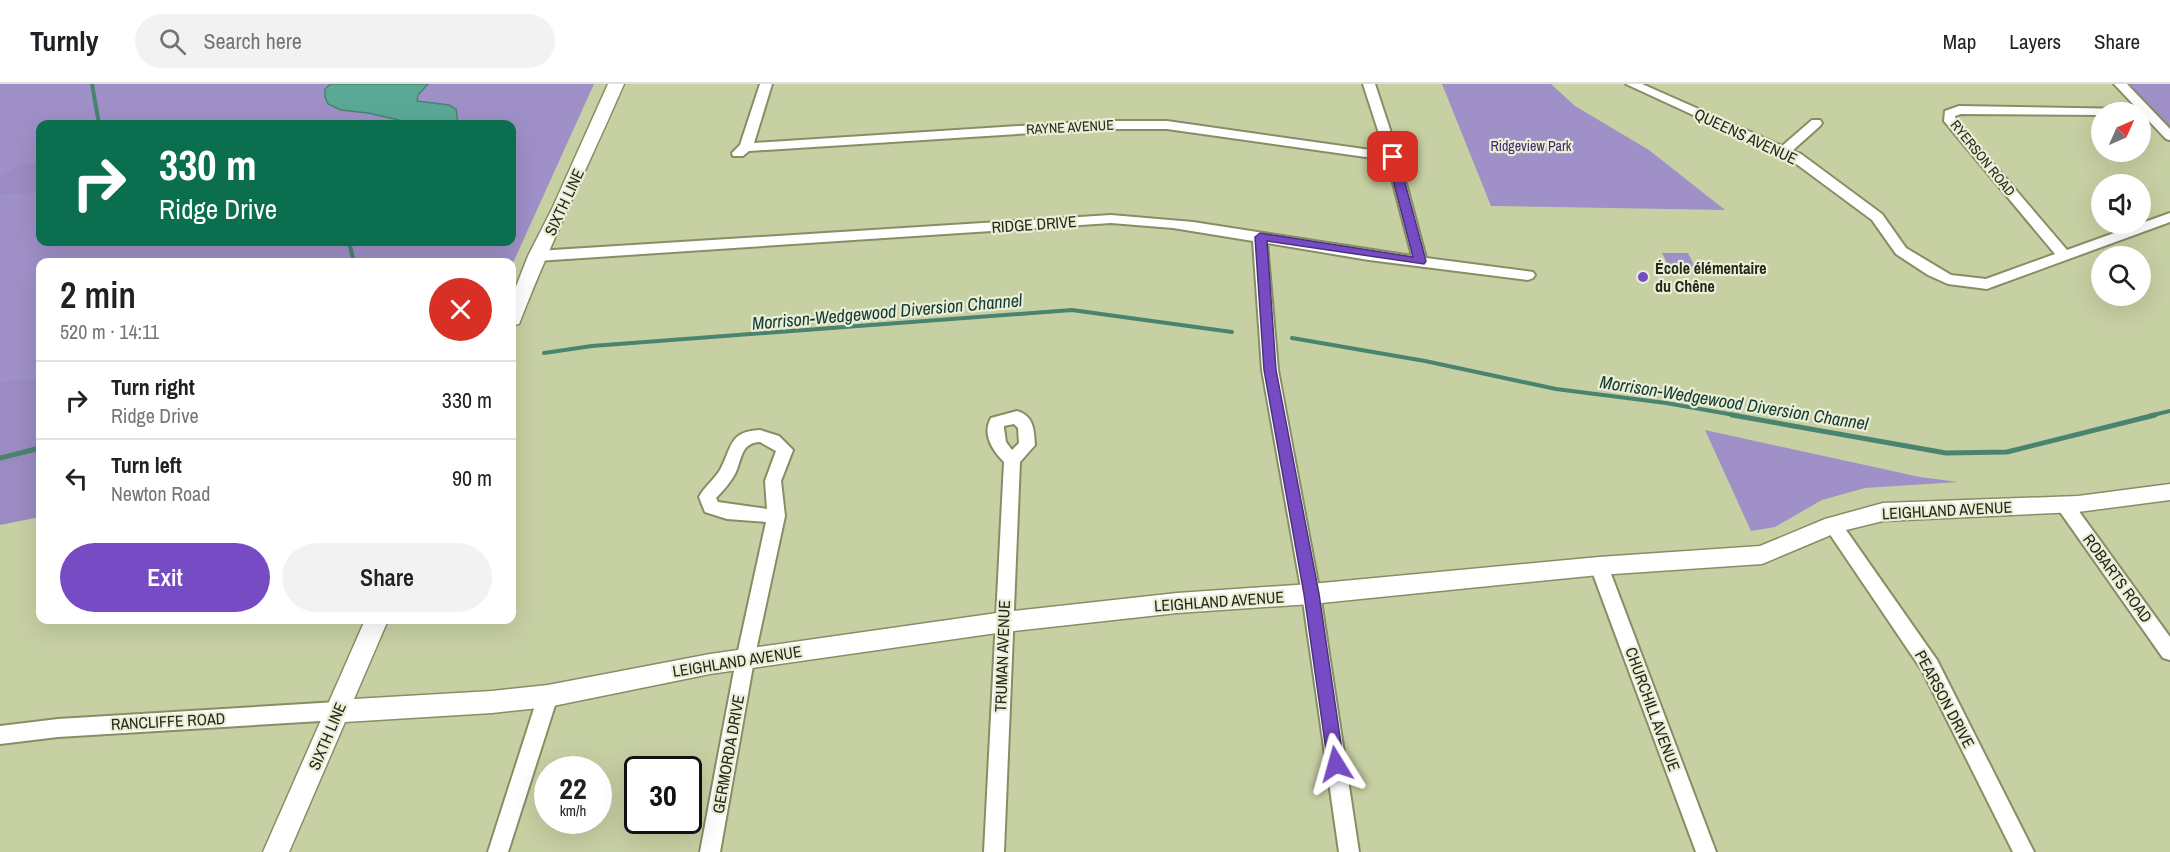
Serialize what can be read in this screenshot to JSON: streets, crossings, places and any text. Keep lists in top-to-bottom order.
{
  "streets": {
    "street": [
      "RAYNE AVENUE",
      "QUEENS AVENUE",
      "RYERSON ROAD",
      "SIXTH LINE",
      "RIDGE DRIVE",
      "LEIGHLAND AVENUE",
      "ROBARTS ROAD",
      "TRUMAN AVENUE",
      "PEARSON DRIVE",
      "CHURCHILL AVENUE",
      "RANCLIFFE ROAD",
      "GERMORDA DRIVE"
    ]
  },
  "crossings": [
    ["QUEENS AVENUE", "RYERSON ROAD"],
    ["SIXTH LINE", "RIDGE DRIVE"],
    ["SIXTH LINE", "LEIGHLAND AVENUE"],
    ["SIXTH LINE", "RANCLIFFE ROAD"],
    ["LEIGHLAND AVENUE", "ROBARTS ROAD"],
    ["LEIGHLAND AVENUE", "TRUMAN AVENUE"],
    ["LEIGHLAND AVENUE", "PEARSON DRIVE"],
    ["LEIGHLAND AVENUE", "CHURCHILL AVENUE"],
    ["LEIGHLAND AVENUE", "RANCLIFFE ROAD"],
    ["LEIGHLAND AVENUE", "GERMORDA DRIVE"]
  ],
  "water": ["Morrison-Wedgewood Diversion Channel"],
  "parks": ["Ridgeview Park"],
  "places": ["École élémentaire du Chêne"],
  "north": "top right",
  "page": {
    "header": "Turnly",
    "search": "Search here",
    "nav": ["Map", "Layers", "Share"],
    "turn": ["330 m", "Ridge Drive"],
    "heading": ["2 min", "520 m · 14:11"],
    "list": [
      {
        "name": "Turn right",
        "note": "Ridge Drive",
        "value": "330 m"
      },
      {
        "name": "Turn left",
        "note": "Newton Road",
        "value": "90 m"
      }
    ],
    "buttons": ["Exit", "Share"],
    "speed": "22 km/h",
    "limit": "30"
  }
}
